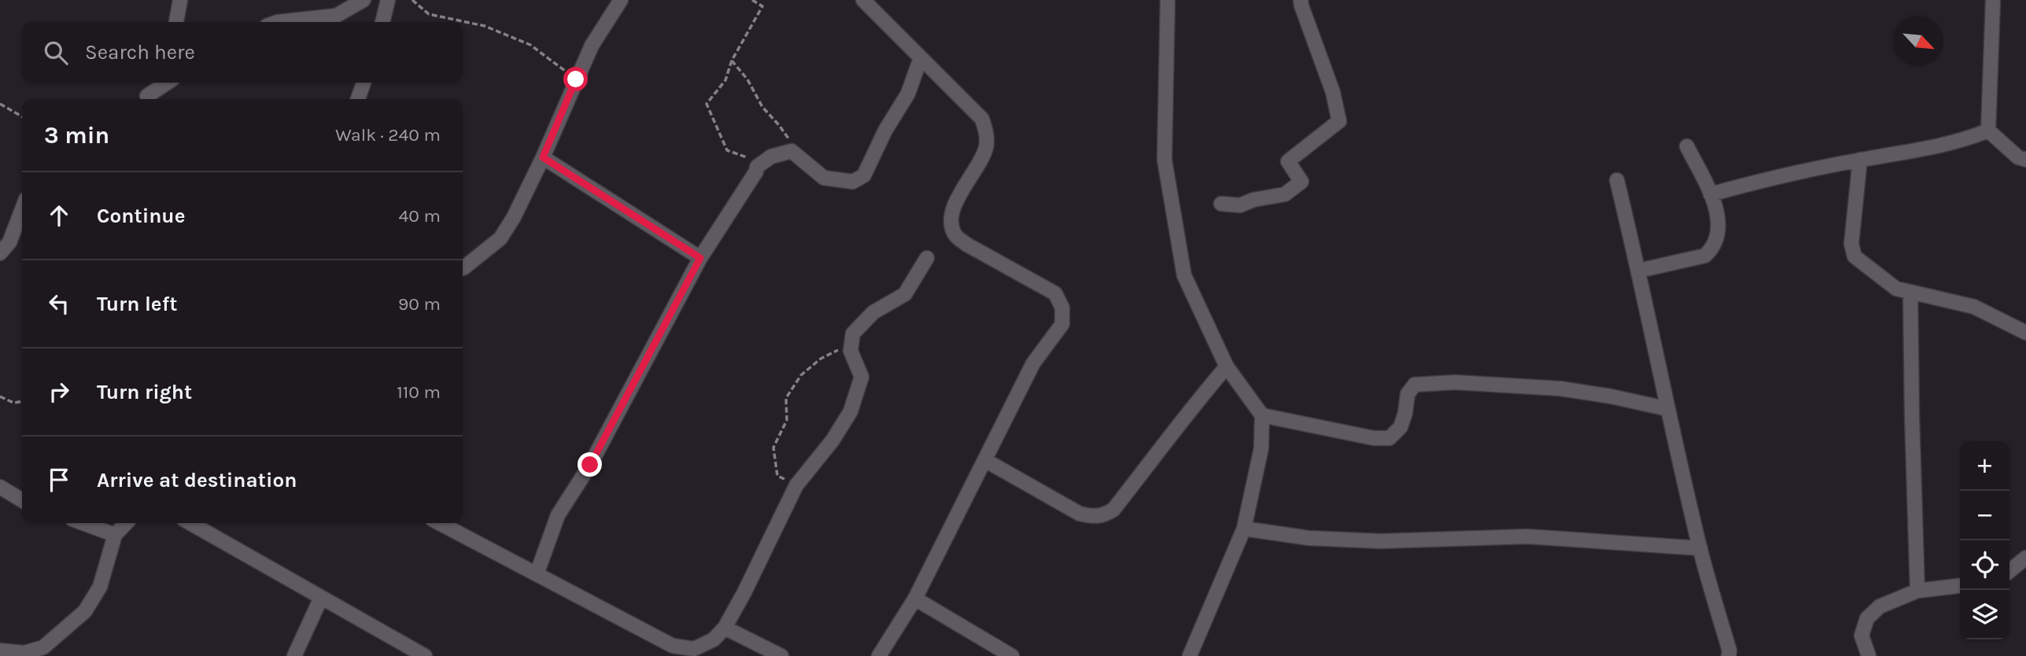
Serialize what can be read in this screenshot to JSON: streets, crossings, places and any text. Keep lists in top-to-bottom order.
{
  "north": "bottom right",
  "page": {
    "search": "Search here",
    "heading": ["3 min", "Walk · 240 m"],
    "list": [
      ["Continue", "40 m"],
      ["Turn left", "90 m"],
      ["Turn right", "110 m"],
      "Arrive at destination"
    ],
    "map_buttons": ["+", "−"]
  }
}
